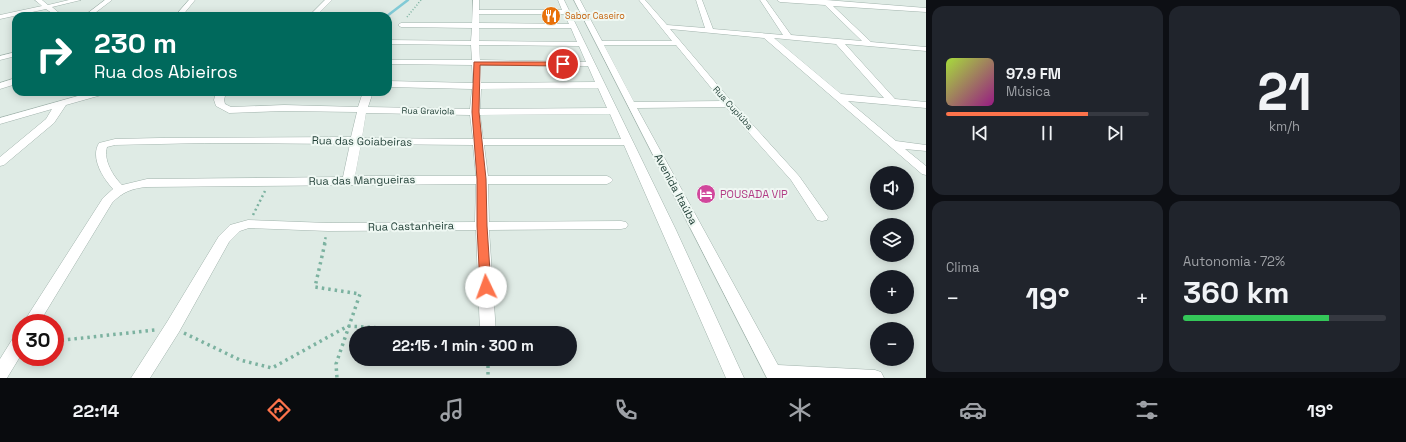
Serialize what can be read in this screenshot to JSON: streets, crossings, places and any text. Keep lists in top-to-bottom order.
{
  "streets": {
    "street": [
      "Rua Cupiúba",
      "Rua Graviola",
      "Rua das Goiabeiras",
      "Rua das Mangueiras",
      "Avenida Itaúba",
      "Rua Castanheira"
    ]
  },
  "crossings": [
    ["Rua Graviola", "Avenida Itaúba"],
    ["Rua das Goiabeiras", "Rua das Mangueiras"],
    ["Rua das Goiabeiras", "Avenida Itaúba"]
  ],
  "places": {
    "restaurant": ["Sabor Caseiro"],
    "hotel": ["POUSADA VIP"]
  },
  "page": {
    "tile": [
      ["21", "km/h"],
      "Clima",
      ["Autonomia · 72%", "360 km"]
    ],
    "turn": ["230 m", "Rua dos Abieiros"],
    "song": ["97.9 FM", "Música"],
    "map_buttons": ["+", "−"],
    "heat": ["−", "19°", "+"],
    "limit": "30",
    "trip": "22:15 · 1 min · 300 m",
    "tabs": ["22:14", "19°"]
  }
}
